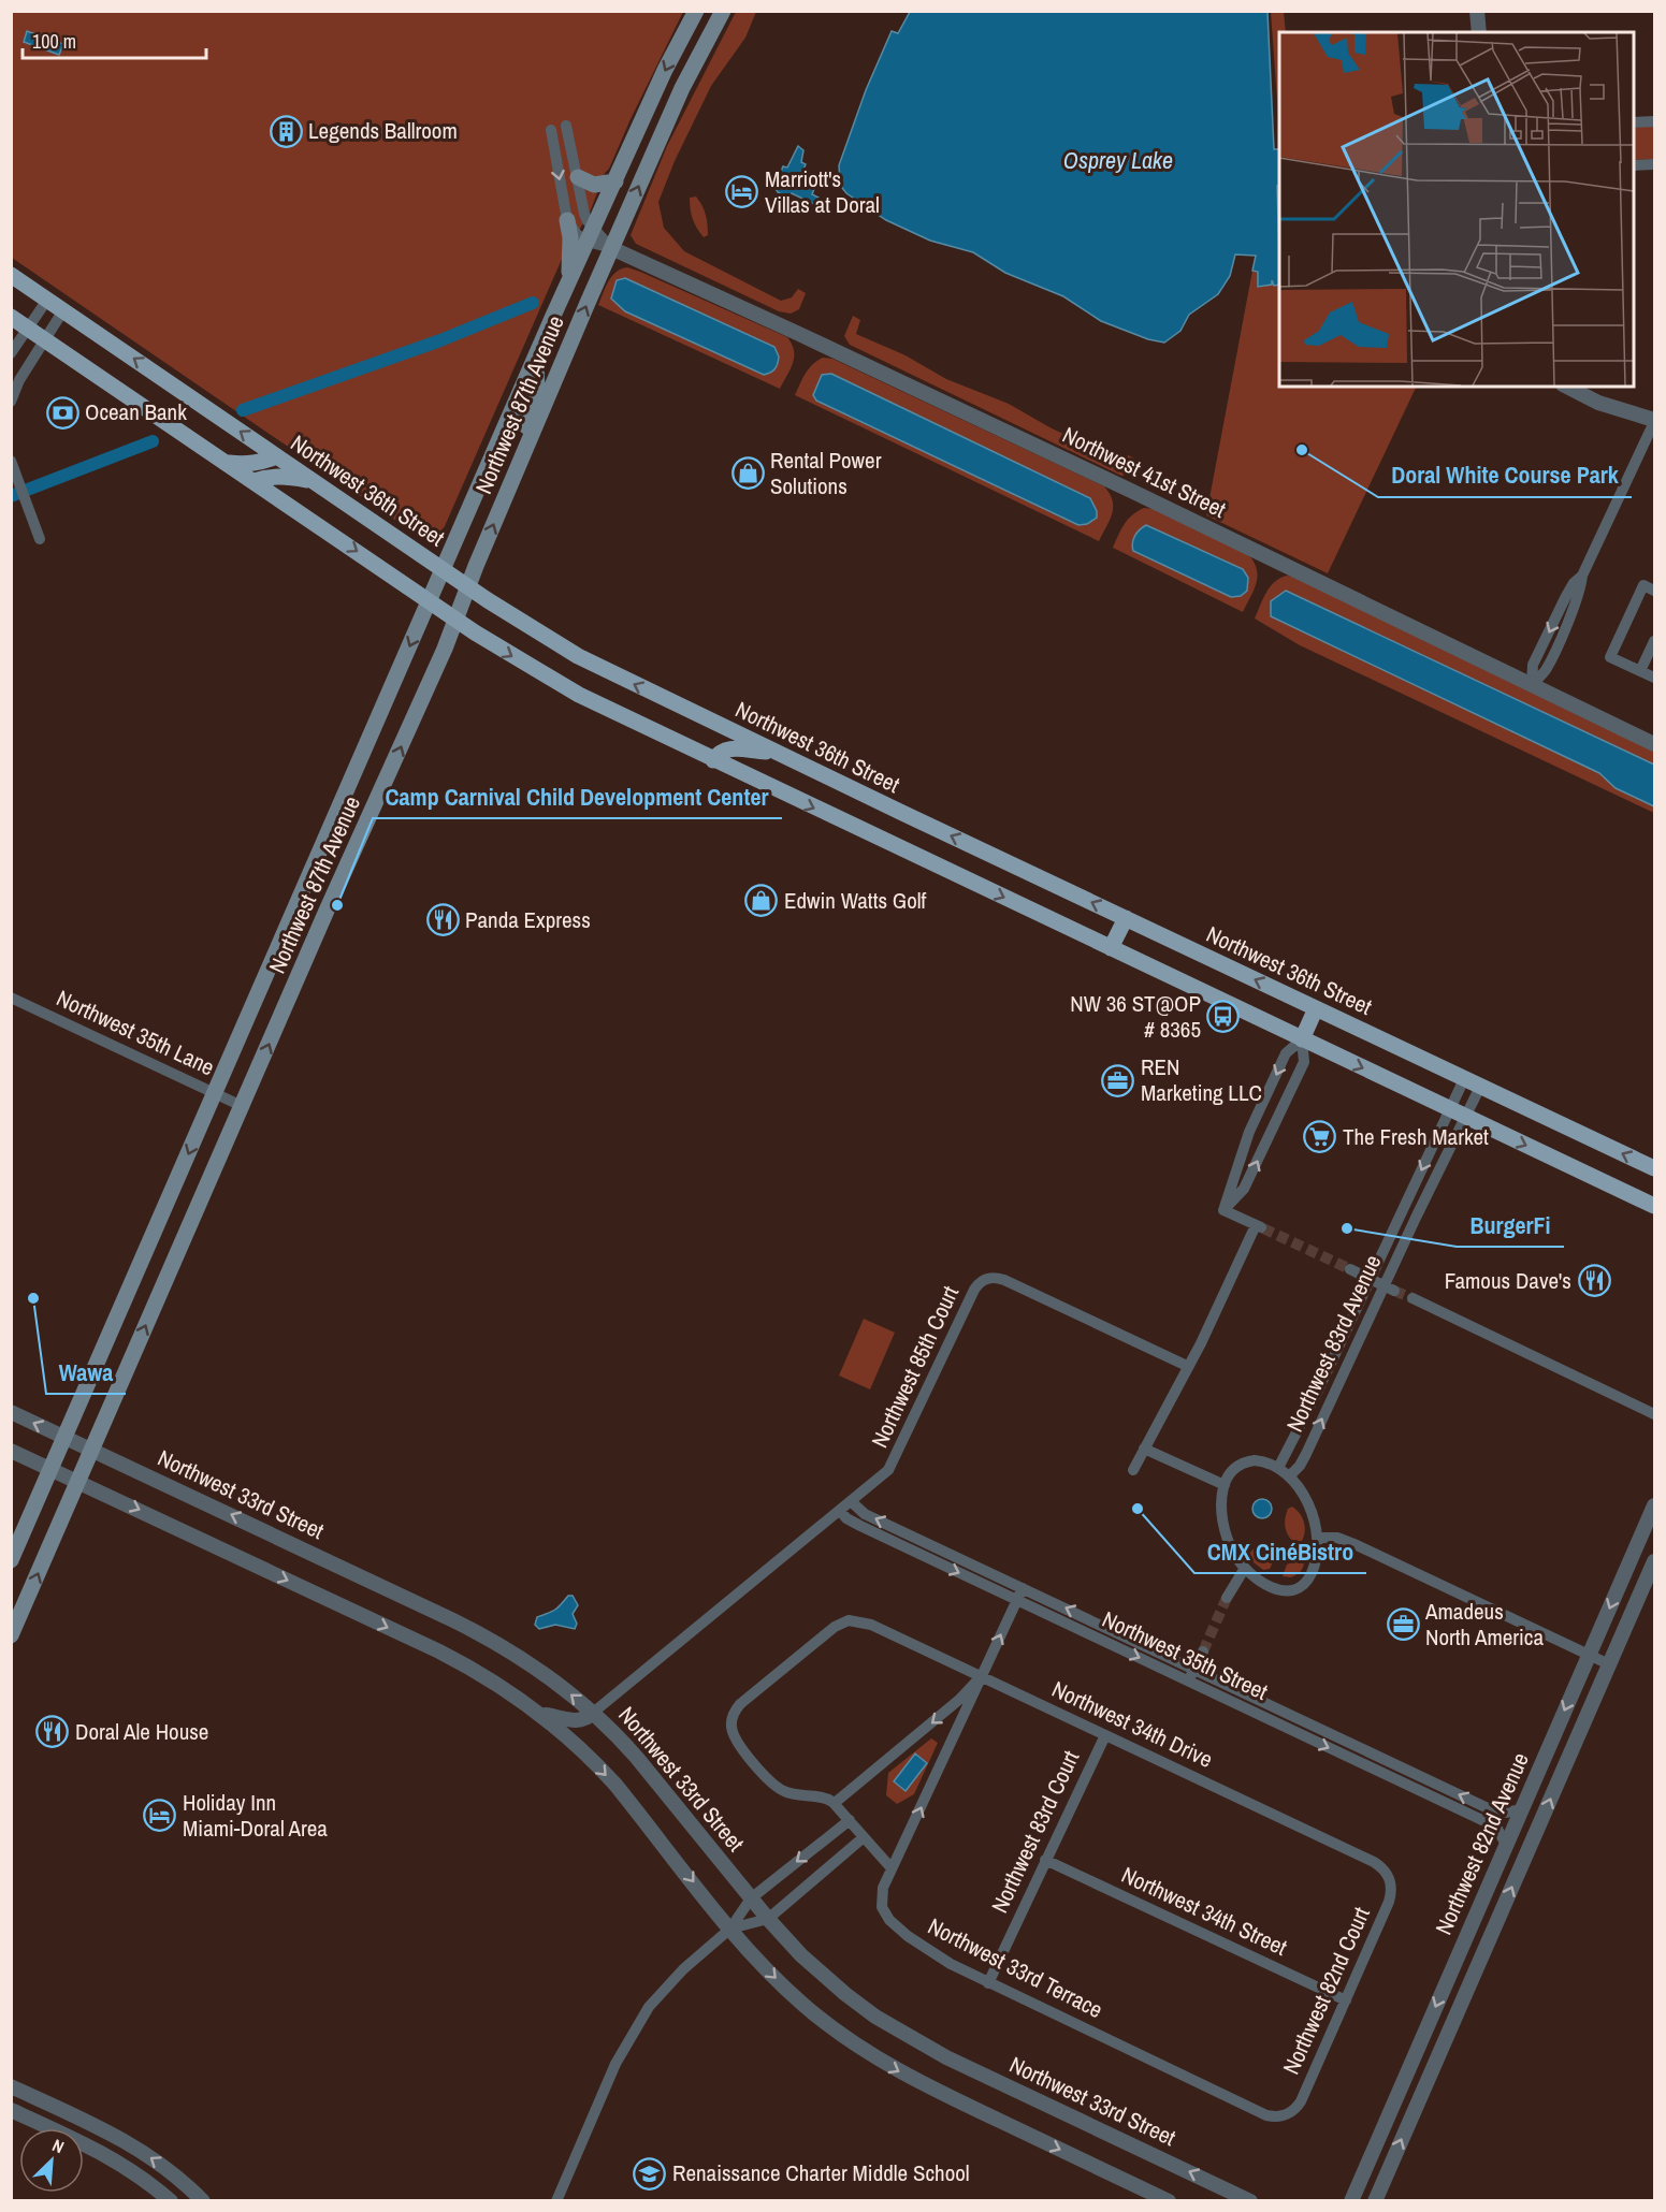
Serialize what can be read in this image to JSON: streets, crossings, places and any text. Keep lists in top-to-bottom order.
{
  "streets": {
    "main road": ["Northwest 87th Avenue", "Northwest 36th Street"],
    "street": [
      "Northwest 41st Street",
      "Northwest 35th Lane",
      "Northwest 83rd Avenue",
      "Northwest 85th Court",
      "Northwest 33rd Street",
      "Northwest 35th Street",
      "Northwest 34th Drive",
      "Northwest 83rd Court",
      "Northwest 82nd Avenue",
      "Northwest 34th Street",
      "Northwest 33rd Terrace",
      "Northwest 82nd Court"
    ]
  },
  "crossings": [
    ["Northwest 87th Avenue", "Northwest 41st Street"],
    ["Northwest 87th Avenue", "Northwest 36th Street"],
    ["Northwest 87th Avenue", "Northwest 35th Lane"],
    ["Northwest 87th Avenue", "Northwest 33rd Street"],
    ["Northwest 36th Street", "Northwest 83rd Avenue"],
    ["Northwest 85th Court", "Northwest 33rd Street"],
    ["Northwest 85th Court", "Northwest 35th Street"],
    ["Northwest 35th Street", "Northwest 82nd Avenue"],
    ["Northwest 35th Street", "Northwest 33rd Terrace"],
    ["Northwest 34th Drive", "Northwest 83rd Court"],
    ["Northwest 34th Drive", "Northwest 33rd Terrace"],
    ["Northwest 34th Drive", "Northwest 82nd Court"],
    ["Northwest 83rd Court", "Northwest 34th Street"],
    ["Northwest 83rd Court", "Northwest 33rd Terrace"],
    ["Northwest 34th Street", "Northwest 82nd Court"],
    ["Northwest 33rd Terrace", "Northwest 82nd Court"]
  ],
  "water": ["Osprey Lake"],
  "places": {
    "building": ["Legends Ballroom"],
    "hotel": ["Marriott's Villas at Doral", "Holiday Inn Miami-Doral Area"],
    "bank": ["Ocean Bank"],
    "other": [
      "Doral White Course Park",
      "Camp Carnival Child Development Center",
      "BurgerFi",
      "Wawa",
      "CMX CinéBistro"
    ],
    "shop": ["Rental Power Solutions", "Edwin Watts Golf"],
    "restaurant": ["Panda Express", "Famous Dave's", "Doral Ale House"],
    "bus stop": ["NW 36 ST@OP # 8365"],
    "office": ["REN Marketing LLC", "Amadeus North America"],
    "supermarket": ["The Fresh Market"],
    "school or university": ["Renaissance Charter Middle School"]
  },
  "scale_bar": "100 m",
  "north": "top right"
}
